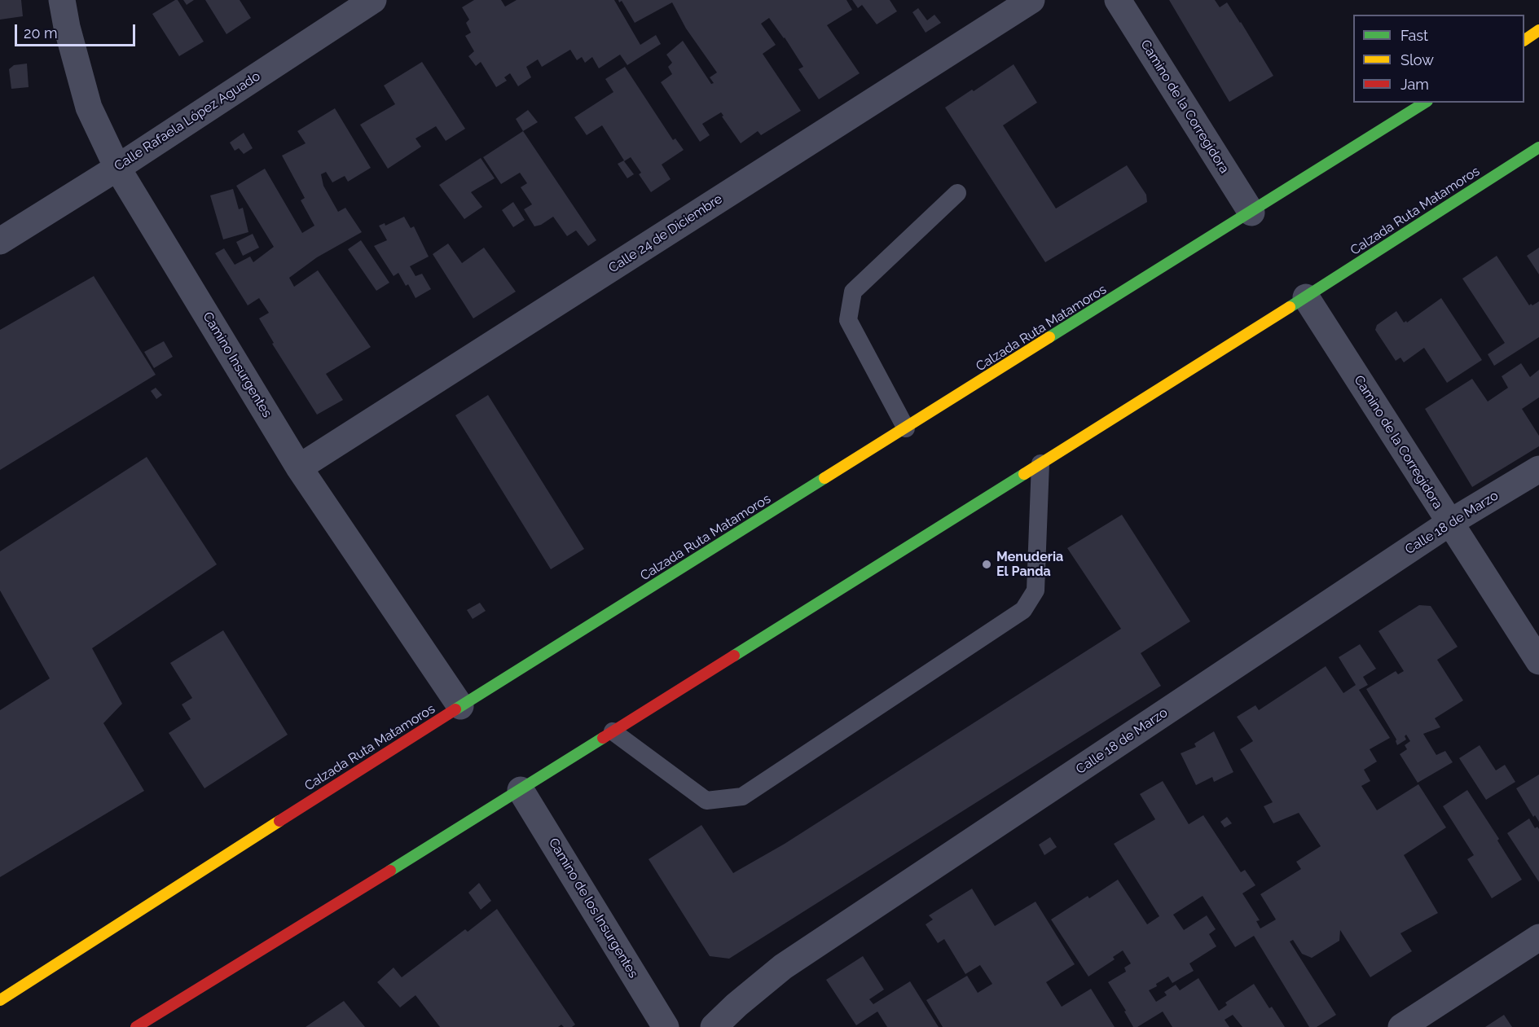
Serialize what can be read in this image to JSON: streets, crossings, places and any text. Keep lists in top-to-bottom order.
{
  "streets": {
    "main road": ["Calzada Ruta Matamoros"],
    "street": [
      "Camino de la Corregidora",
      "Calle Rafaela López Aguado",
      "Calle 24 de Diciembre",
      "Camino Insurgentes",
      "Calle 18 de Marzo",
      "Camino de los Insurgentes"
    ]
  },
  "crossings": [
    ["Camino de la Corregidora", "Calzada Ruta Matamoros"],
    ["Camino de la Corregidora", "Calle 18 de Marzo"],
    ["Calle Rafaela López Aguado", "Camino Insurgentes"],
    ["Calzada Ruta Matamoros", "Camino Insurgentes"],
    ["Calzada Ruta Matamoros", "Camino de los Insurgentes"],
    ["Calle 24 de Diciembre", "Camino Insurgentes"]
  ],
  "places": ["Menuderia El Panda"],
  "legend": ["Fast", "Slow", "Jam"],
  "scale_bar": "20 m"
}
